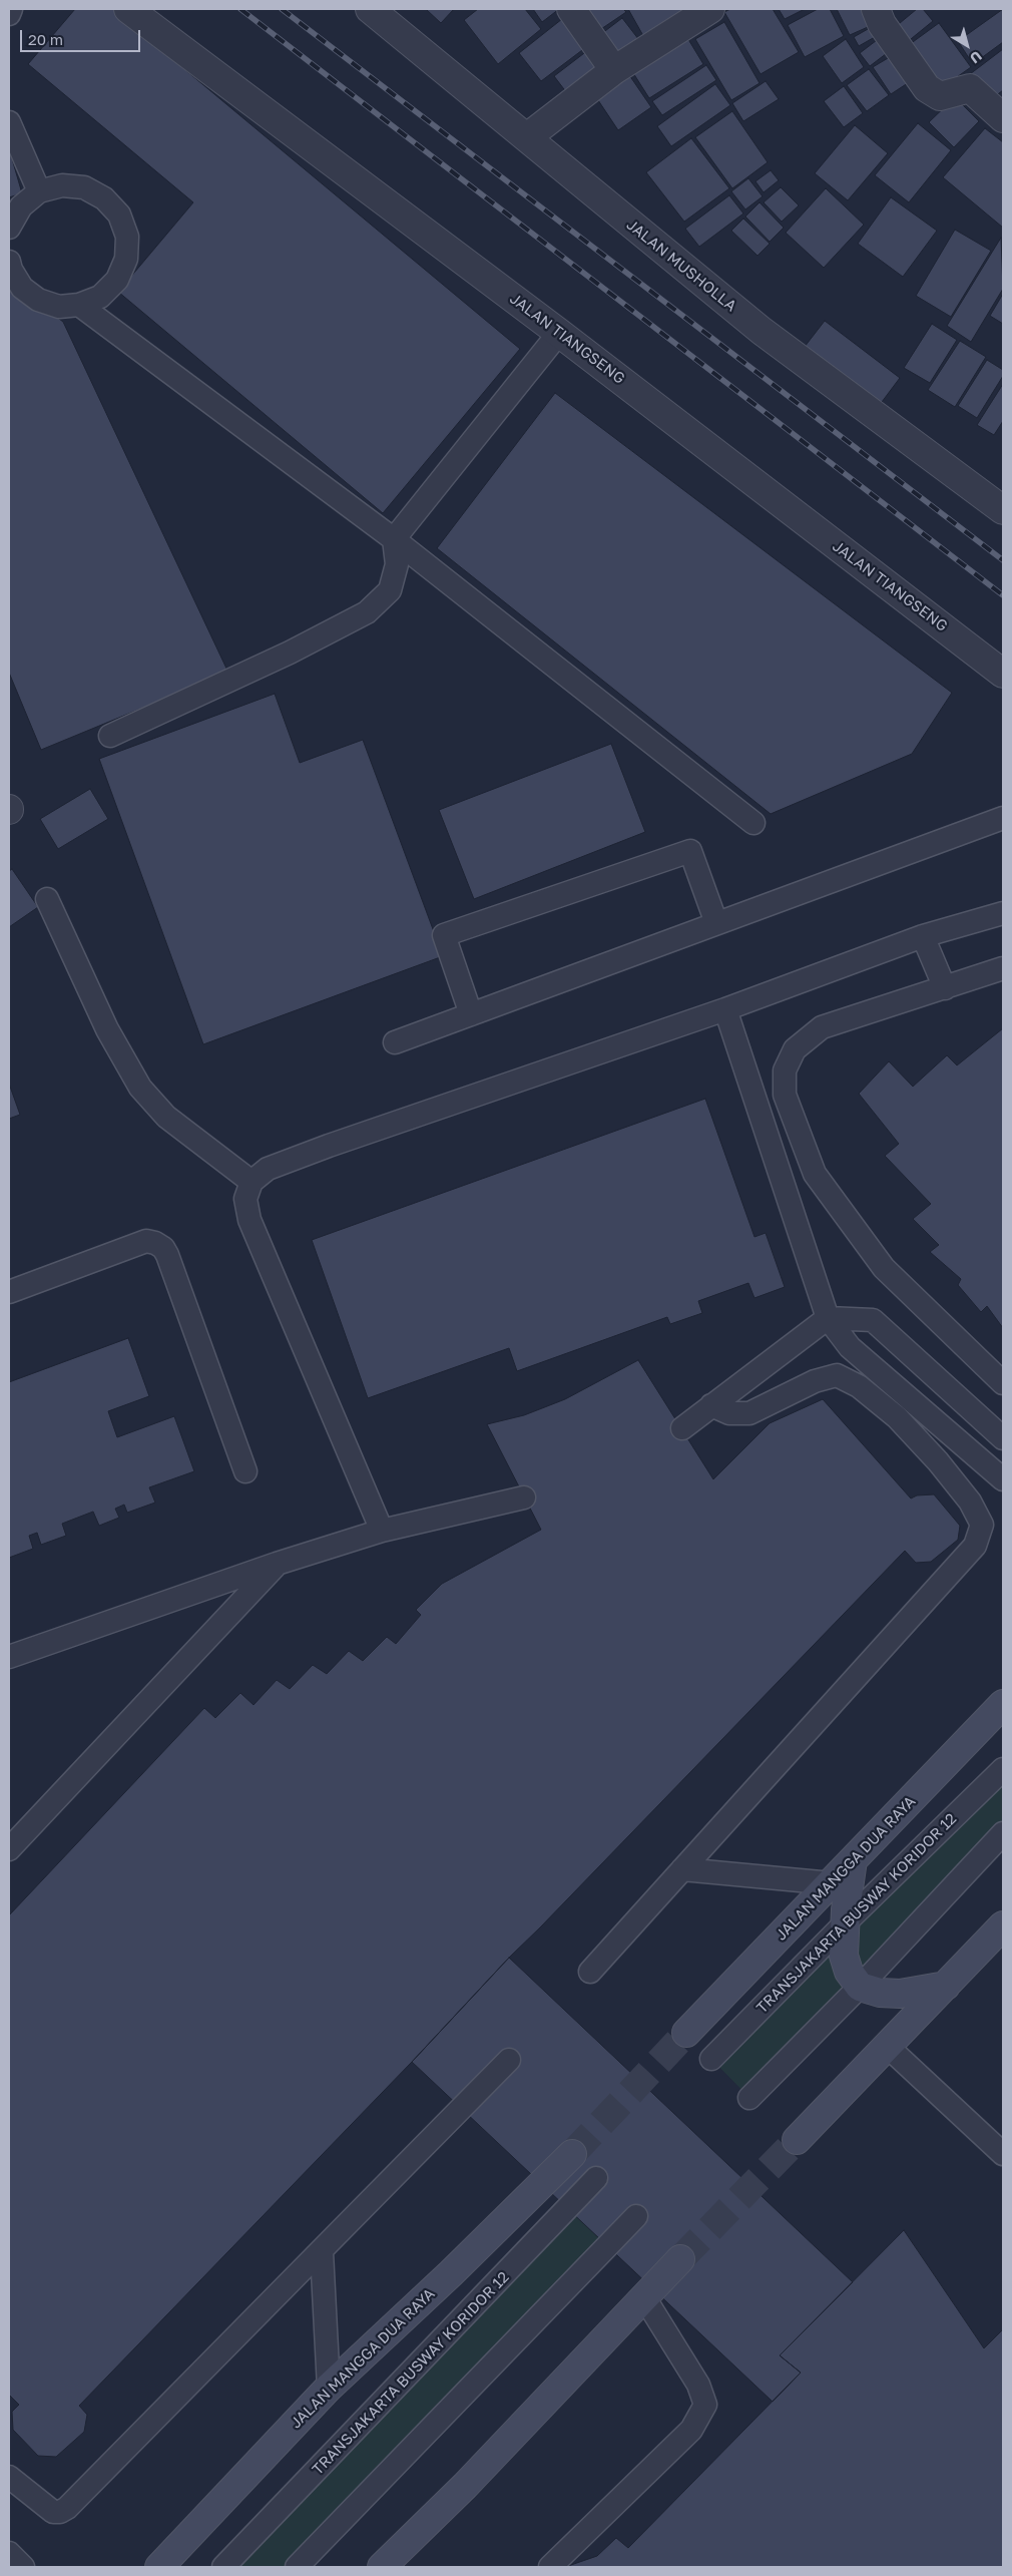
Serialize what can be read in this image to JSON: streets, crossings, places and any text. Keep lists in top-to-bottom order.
{
  "streets": {
    "main road": ["JALAN MANGGA DUA RAYA"],
    "street": ["JALAN MUSHOLLA", "JALAN TIANGSENG"],
    "lane": ["TRANSJAKARTA BUSWAY KORIDOR 12"]
  },
  "scale_bar": "20 m",
  "north": "bottom right"
}
